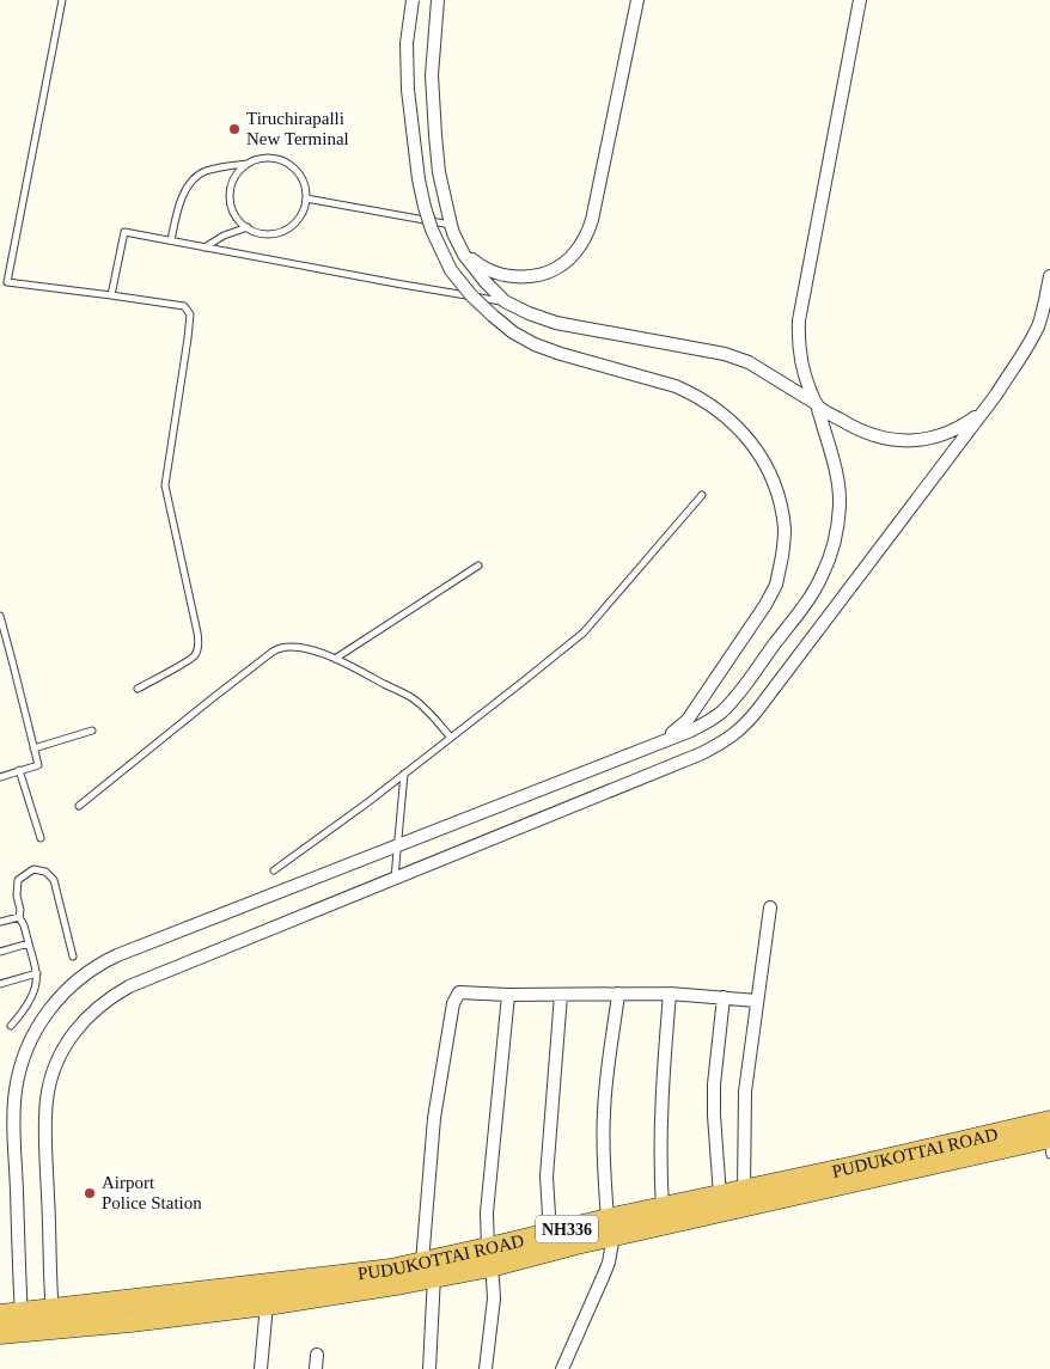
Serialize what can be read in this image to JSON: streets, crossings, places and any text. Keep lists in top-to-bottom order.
{
  "streets": {
    "highway": ["PUDUKOTTAI ROAD", "NH336"]
  },
  "crossings": [
    ["PUDUKOTTAI ROAD", "NH336"]
  ],
  "places": ["Tiruchirapalli New Terminal", "Airport Police Station"]
}
